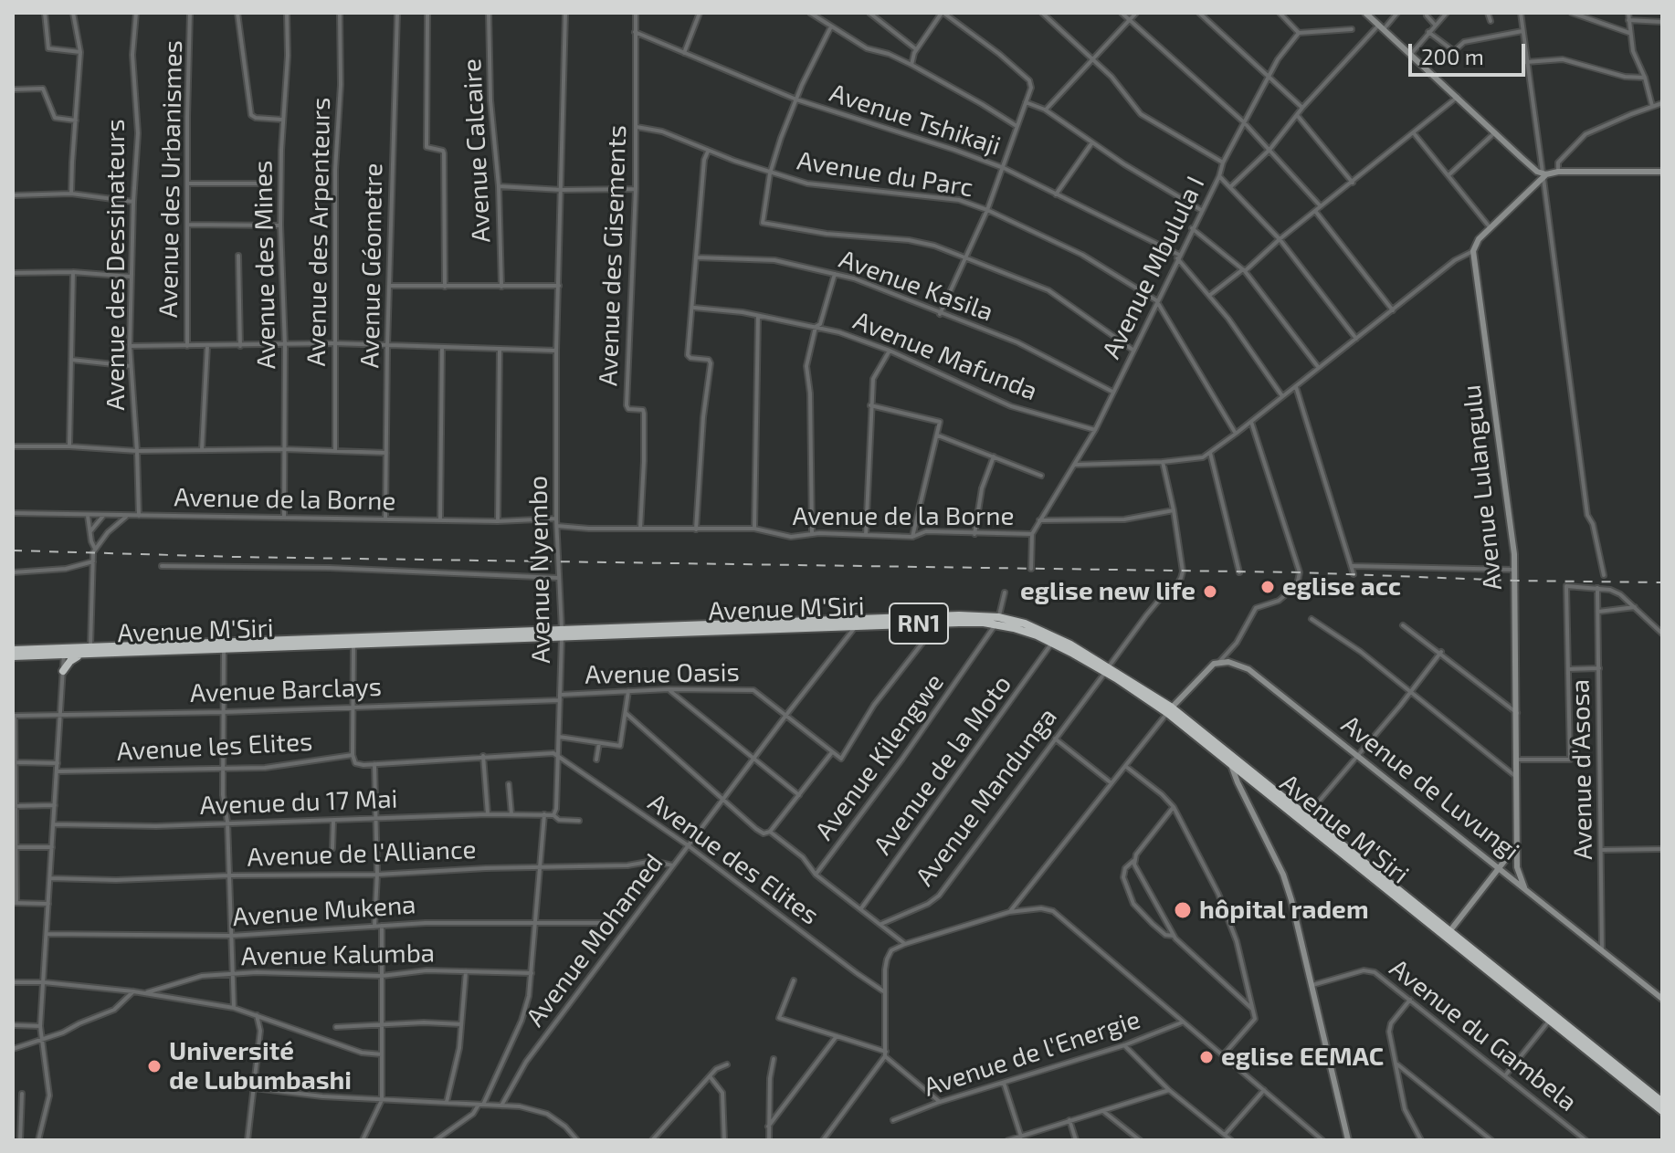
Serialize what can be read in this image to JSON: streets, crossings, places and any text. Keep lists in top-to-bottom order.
{
  "streets": {
    "highway": ["Avenue M'Siri", "RN1"],
    "street": [
      "Avenue Tshikaji",
      "Avenue Calcaire",
      "Avenue du Parc",
      "Avenue des Urbanismes",
      "Avenue des Arpenteurs",
      "Avenue des Gisements",
      "Avenue des Dessinateurs",
      "Avenue des Mines",
      "Avenue Géometre",
      "Avenue Mbulula I",
      "Avenue Kasila",
      "Avenue Mafunda",
      "Avenue Lulangulu",
      "Avenue de la Borne",
      "Avenue Nyembo",
      "Avenue Oasis",
      "Avenue Barclays",
      "Avenue les Elites",
      "Avenue Kilengwe",
      "Avenue de la Moto",
      "Avenue d'Asosa",
      "Avenue de Luvungi",
      "Avenue Mandunga",
      "Avenue du 17 Mai",
      "Avenue de l'Alliance",
      "Avenue des Elites",
      "Avenue Mukena",
      "Avenue Mohamed",
      "Avenue Kalumba",
      "Avenue du Gambela",
      "Avenue de l'Energie"
    ]
  },
  "crossings": [
    ["Avenue Tshikaji", "Avenue des Gisements"],
    ["Avenue Tshikaji", "Avenue Mbulula I"],
    ["Avenue du Parc", "Avenue des Gisements"],
    ["Avenue du Parc", "Avenue Mbulula I"],
    ["Avenue des Arpenteurs", "Avenue de la Borne"],
    ["Avenue des Gisements", "Avenue de la Borne"],
    ["Avenue des Dessinateurs", "Avenue de la Borne"],
    ["Avenue des Mines", "Avenue de la Borne"],
    ["Avenue Géometre", "Avenue de la Borne"],
    ["Avenue Mbulula I", "Avenue Kasila"],
    ["Avenue Mbulula I", "Avenue Mafunda"],
    ["Avenue Mbulula I", "Avenue de la Borne"],
    ["Avenue Lulangulu", "Avenue de Luvungi"],
    ["Avenue de la Borne", "Avenue Nyembo"],
    ["Avenue Nyembo", "Avenue M'Siri"],
    ["Avenue Nyembo", "Avenue Oasis"],
    ["Avenue Nyembo", "Avenue Barclays"],
    ["Avenue Nyembo", "Avenue des Elites"],
    ["Avenue M'Siri", "Avenue Kilengwe"],
    ["Avenue M'Siri", "Avenue de la Moto"],
    ["Avenue M'Siri", "Avenue Mandunga"],
    ["Avenue M'Siri", "Avenue Mohamed"],
    ["Avenue Oasis", "Avenue Mohamed"],
    ["Avenue d'Asosa", "Avenue de Luvungi"],
    ["Avenue de l'Alliance", "Avenue Mohamed"],
    ["Avenue des Elites", "Avenue Mohamed"]
  ],
  "places": [
    "eglise acc",
    "eglise new life",
    "hôpital radem",
    "eglise EEMAC",
    "Université de Lubumbashi"
  ],
  "scale_bar": "200 m"
}
